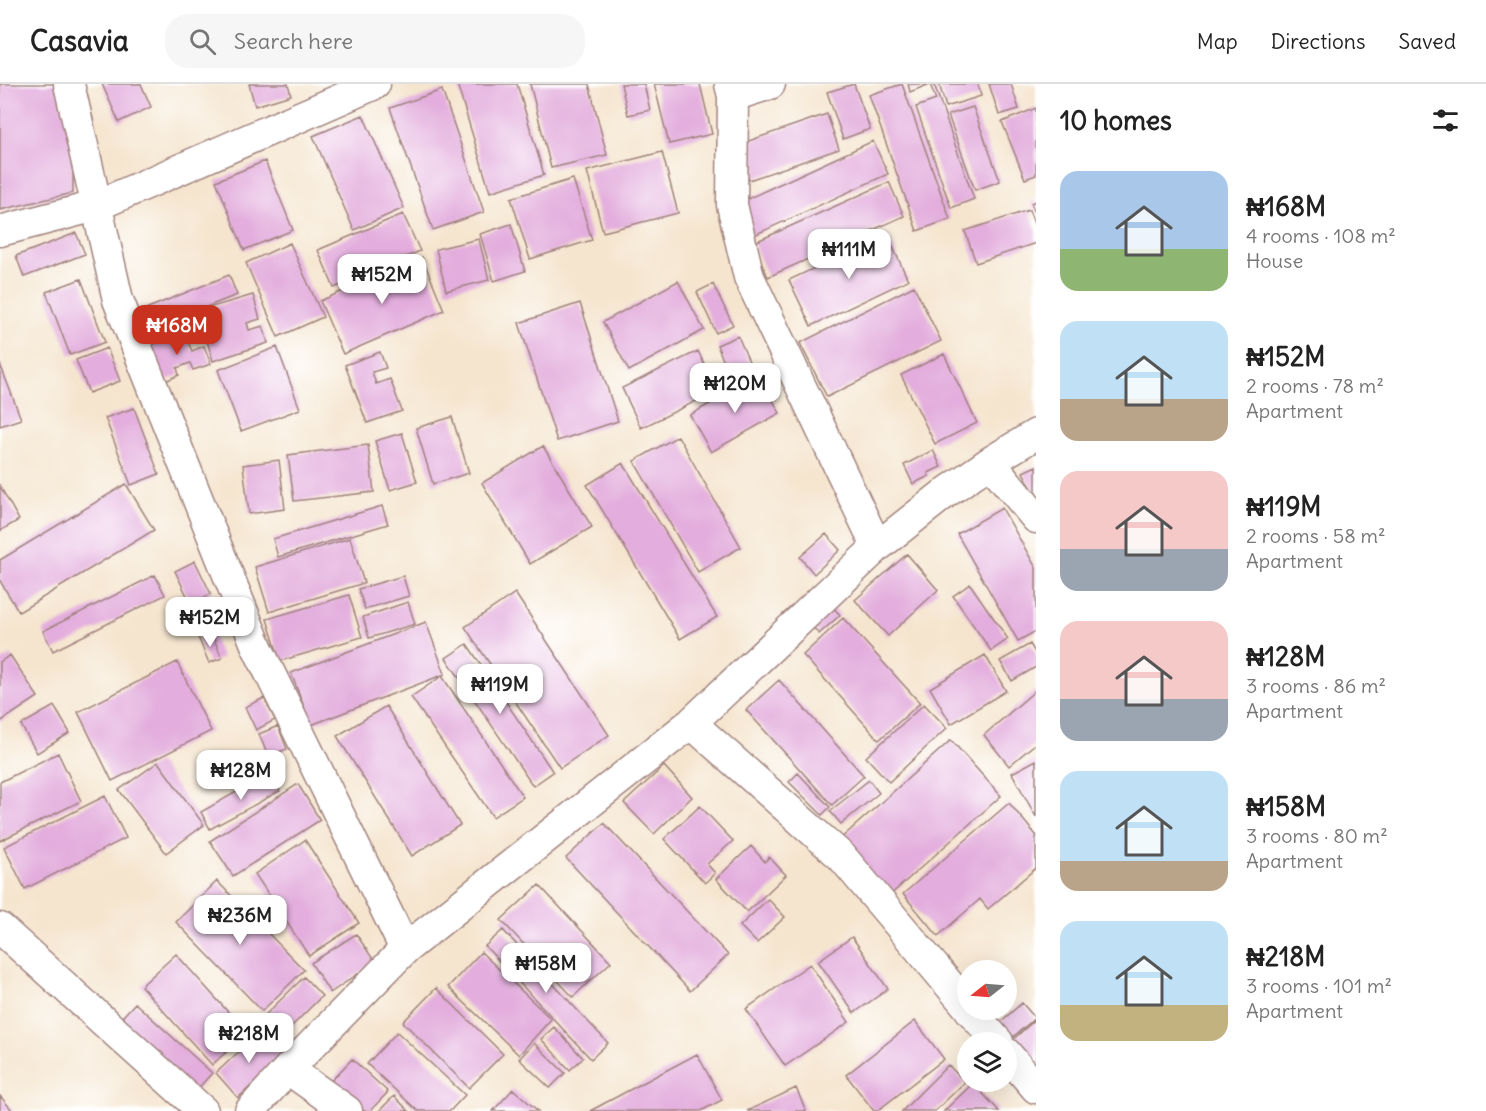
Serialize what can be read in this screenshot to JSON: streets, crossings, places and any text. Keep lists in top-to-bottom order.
{
  "north": "left",
  "page": {
    "header": "Casavia",
    "search": "Search here",
    "nav": ["Map", "Directions", "Saved"],
    "heading": "10 homes",
    "list": [
      {
        "name": "₦168M",
        "note": "4 rooms · 108 m² · House"
      },
      {
        "name": "₦152M",
        "note": "2 rooms · 78 m² · Apartment"
      },
      {
        "name": "₦119M",
        "note": "2 rooms · 58 m² · Apartment"
      },
      {
        "name": "₦128M",
        "note": "3 rooms · 86 m² · Apartment"
      },
      {
        "name": "₦158M",
        "note": "3 rooms · 80 m² · Apartment"
      },
      {
        "name": "₦218M",
        "note": "3 rooms · 101 m² · Apartment"
      }
    ],
    "price": [
      "₦111M",
      "₦152M",
      "₦168M",
      "₦120M",
      "₦152M",
      "₦119M",
      "₦128M",
      "₦236M",
      "₦158M",
      "₦218M"
    ]
  }
}
